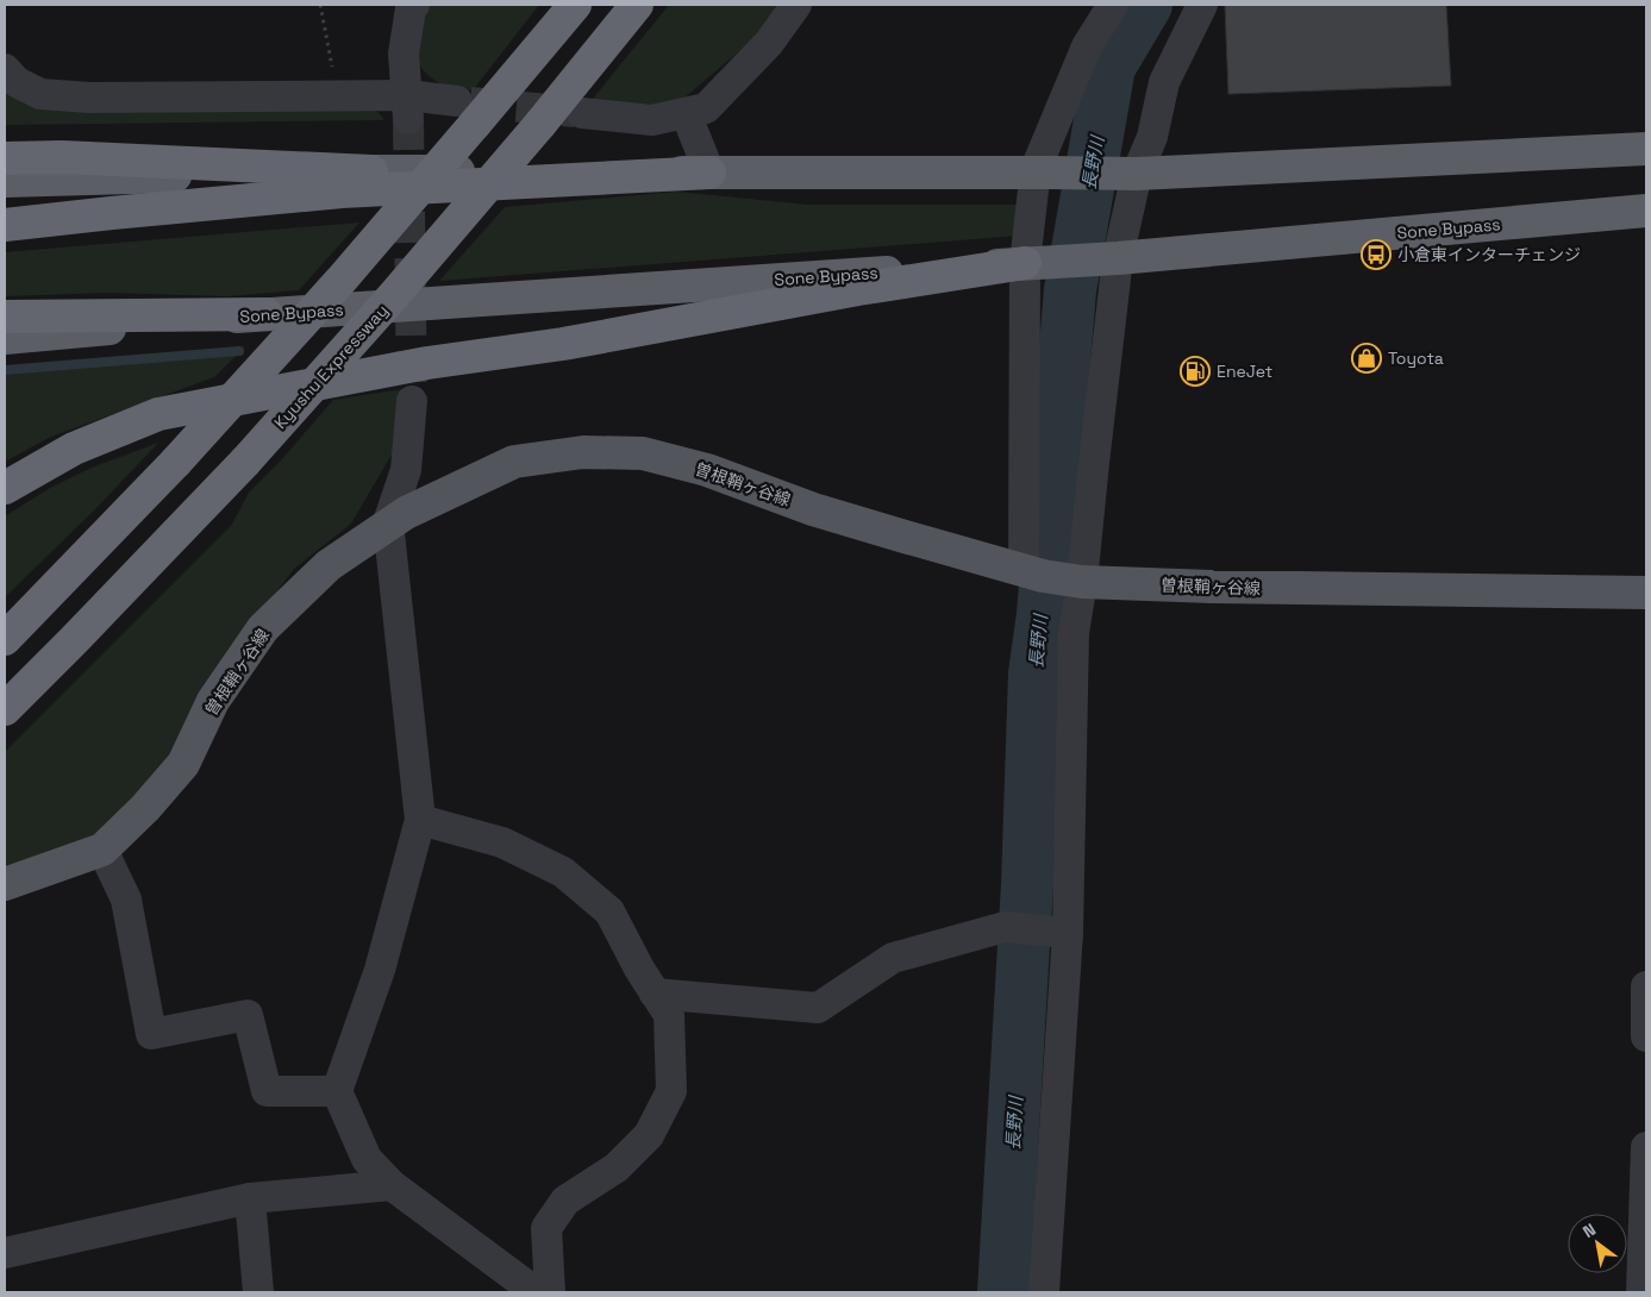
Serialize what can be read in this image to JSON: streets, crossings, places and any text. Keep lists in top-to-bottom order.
{
  "streets": {
    "highway": ["Sone Bypass", "Kyushu Expressway"],
    "main road": ["曽根鞘ヶ谷線"]
  },
  "water": ["長野川"],
  "places": {
    "bus stop": ["小倉東インターチェンジ"],
    "shop": ["Toyota"],
    "fuel station": ["EneJet"]
  },
  "north": "top left"
}
